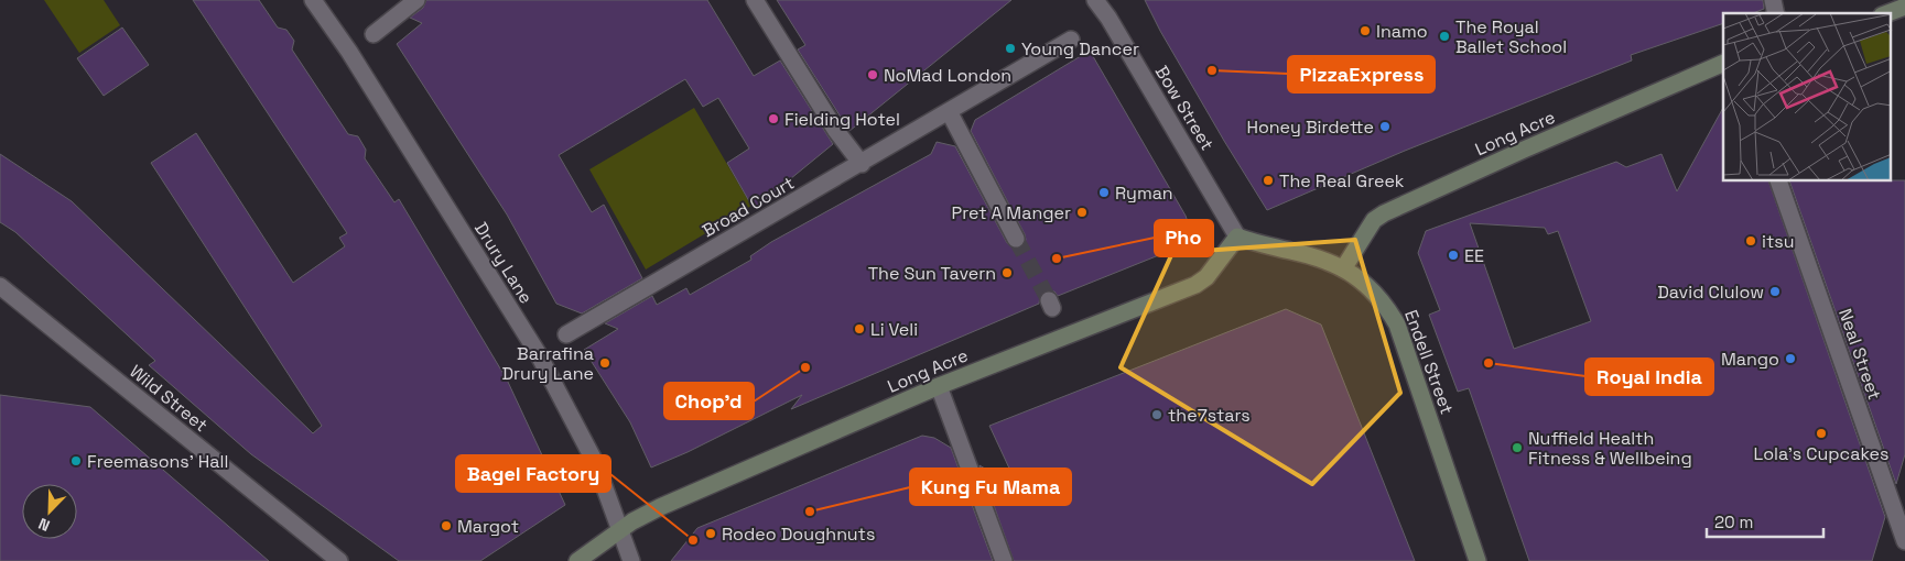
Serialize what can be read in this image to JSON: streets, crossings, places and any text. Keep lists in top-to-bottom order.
{
  "streets": {
    "main road": ["Long Acre", "Endell Street"],
    "street": [
      "Bow Street",
      "Broad Court",
      "Drury Lane",
      "Neal Street",
      "Wild Street"
    ]
  },
  "crossings": [
    ["Bow Street", "Long Acre"],
    ["Bow Street", "Endell Street"],
    ["Long Acre", "Drury Lane"],
    ["Long Acre", "Endell Street"]
  ],
  "places": [
    "Inamo",
    "The Royal Ballet School",
    "Young Dancer",
    "PizzaExpress",
    "NoMad London",
    "Fielding Hotel",
    "Honey Birdette",
    "The Real Greek",
    "Ryman",
    "Pret A Manger",
    "itsu",
    "EE",
    "Pho",
    "The Sun Tavern",
    "David Clulow",
    "Li Veli",
    "Mango",
    "Barrafina Drury Lane",
    "Royal India",
    "Chop'd",
    "the7stars",
    "Lola's Cupcakes",
    "Nuffield Health Fitness & Wellbeing",
    "Freemasons' Hall",
    "Kung Fu Mama",
    "Margot",
    "Rodeo Doughnuts",
    "Bagel Factory"
  ],
  "scale_bar": "20 m",
  "north": "bottom left"
}
